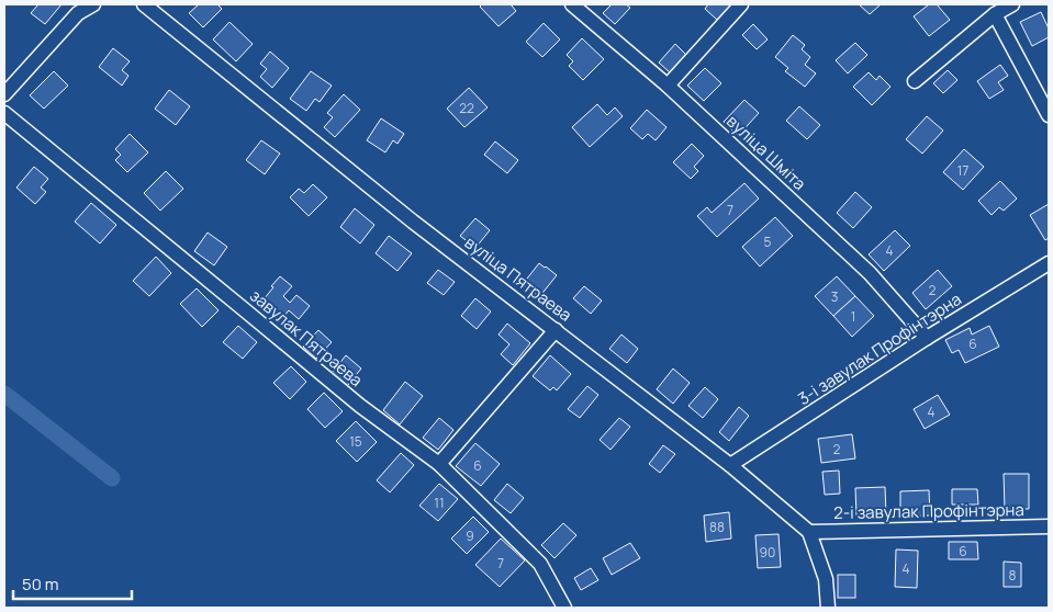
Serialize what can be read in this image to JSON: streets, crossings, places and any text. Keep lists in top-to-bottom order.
{
  "streets": {
    "street": [
      "вуліца Шміта",
      "вуліца Пятраева",
      "завулак Пятраева",
      "3-і завулак Профінтэрна",
      "2-і завулак Профінтэрна"
    ]
  },
  "crossings": [
    ["вуліца Шміта", "3-і завулак Профінтэрна"],
    ["вуліца Пятраева", "3-і завулак Профінтэрна"],
    ["вуліца Пятраева", "2-і завулак Профінтэрна"]
  ],
  "house_numbers": [
    "22",
    "17",
    "7",
    "5",
    "4",
    "2",
    "3",
    "1",
    "6",
    "4",
    "15",
    "2",
    "6",
    "11",
    "88",
    "9",
    "6",
    "90",
    "7",
    "4",
    "8"
  ],
  "scale_bar": "50 m"
}
